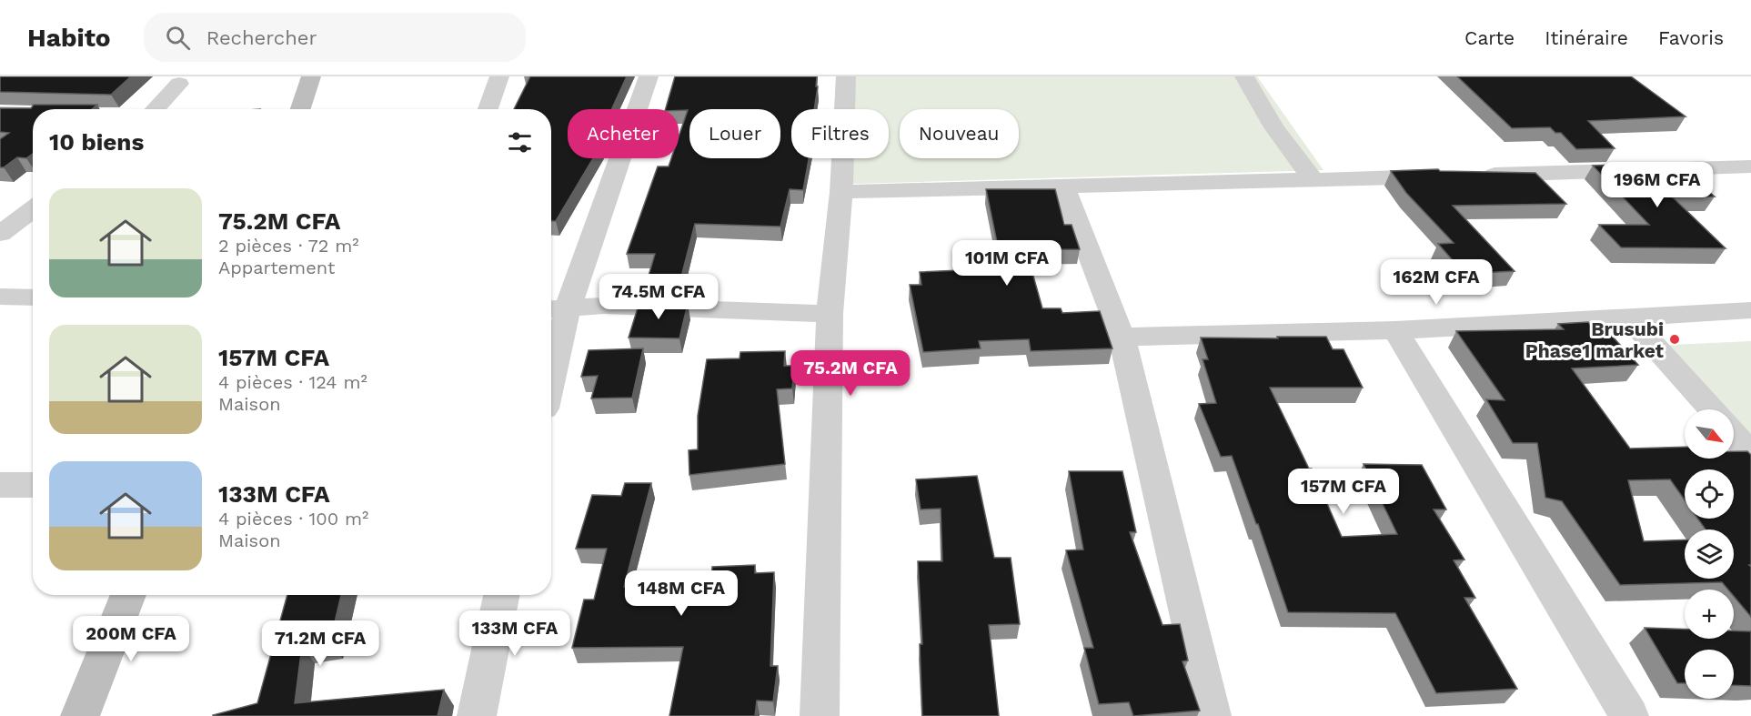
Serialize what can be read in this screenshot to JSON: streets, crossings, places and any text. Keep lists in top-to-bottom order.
{
  "places": ["Brusubi Phase1 market"],
  "north": "bottom right",
  "page": {
    "header": "Habito",
    "search": "Rechercher",
    "nav": ["Carte", "Itinéraire", "Favoris"],
    "chip": [
      "Acheter",
      "Louer",
      "Filtres",
      "Nouveau"
    ],
    "heading": "10 biens",
    "price": [
      "196M CFA",
      "101M CFA",
      "162M CFA",
      "74.5M CFA",
      "75.2M CFA",
      "157M CFA",
      "148M CFA",
      "133M CFA",
      "200M CFA",
      "71.2M CFA"
    ],
    "list": [
      {
        "name": "75.2M CFA",
        "note": "2 pièces · 72 m² · Appartement"
      },
      {
        "name": "157M CFA",
        "note": "4 pièces · 124 m² · Maison"
      },
      {
        "name": "133M CFA",
        "note": "4 pièces · 100 m² · Maison"
      }
    ],
    "map_buttons": ["+", "−"]
  }
}
